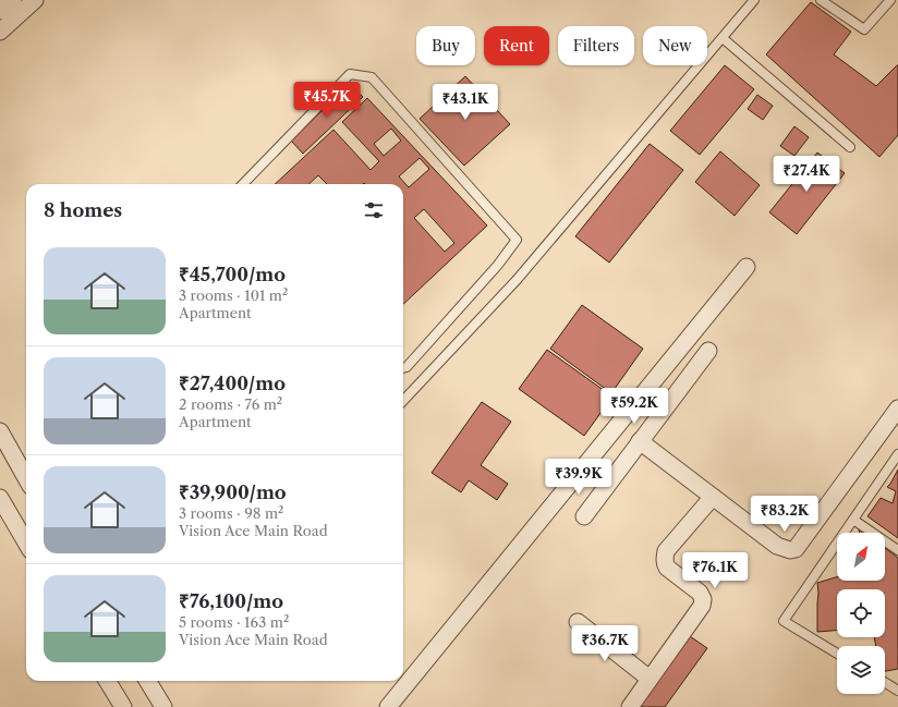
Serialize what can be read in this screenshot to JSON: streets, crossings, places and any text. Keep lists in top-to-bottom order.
{
  "north": "top right",
  "page": {
    "chip": [
      "Buy",
      "Rent",
      "Filters",
      "New"
    ],
    "price": [
      "₹45.7K",
      "₹43.1K",
      "₹27.4K",
      "₹59.2K",
      "₹39.9K",
      "₹83.2K",
      "₹76.1K",
      "₹36.7K"
    ],
    "heading": "8 homes",
    "list": [
      {
        "name": "₹45,700/mo",
        "note": "3 rooms · 101 m² · Apartment"
      },
      {
        "name": "₹27,400/mo",
        "note": "2 rooms · 76 m² · Apartment"
      },
      {
        "name": "₹39,900/mo",
        "note": "3 rooms · 98 m² · Vision Ace Main Road"
      },
      {
        "name": "₹76,100/mo",
        "note": "5 rooms · 163 m² · Vision Ace Main Road"
      }
    ]
  }
}
